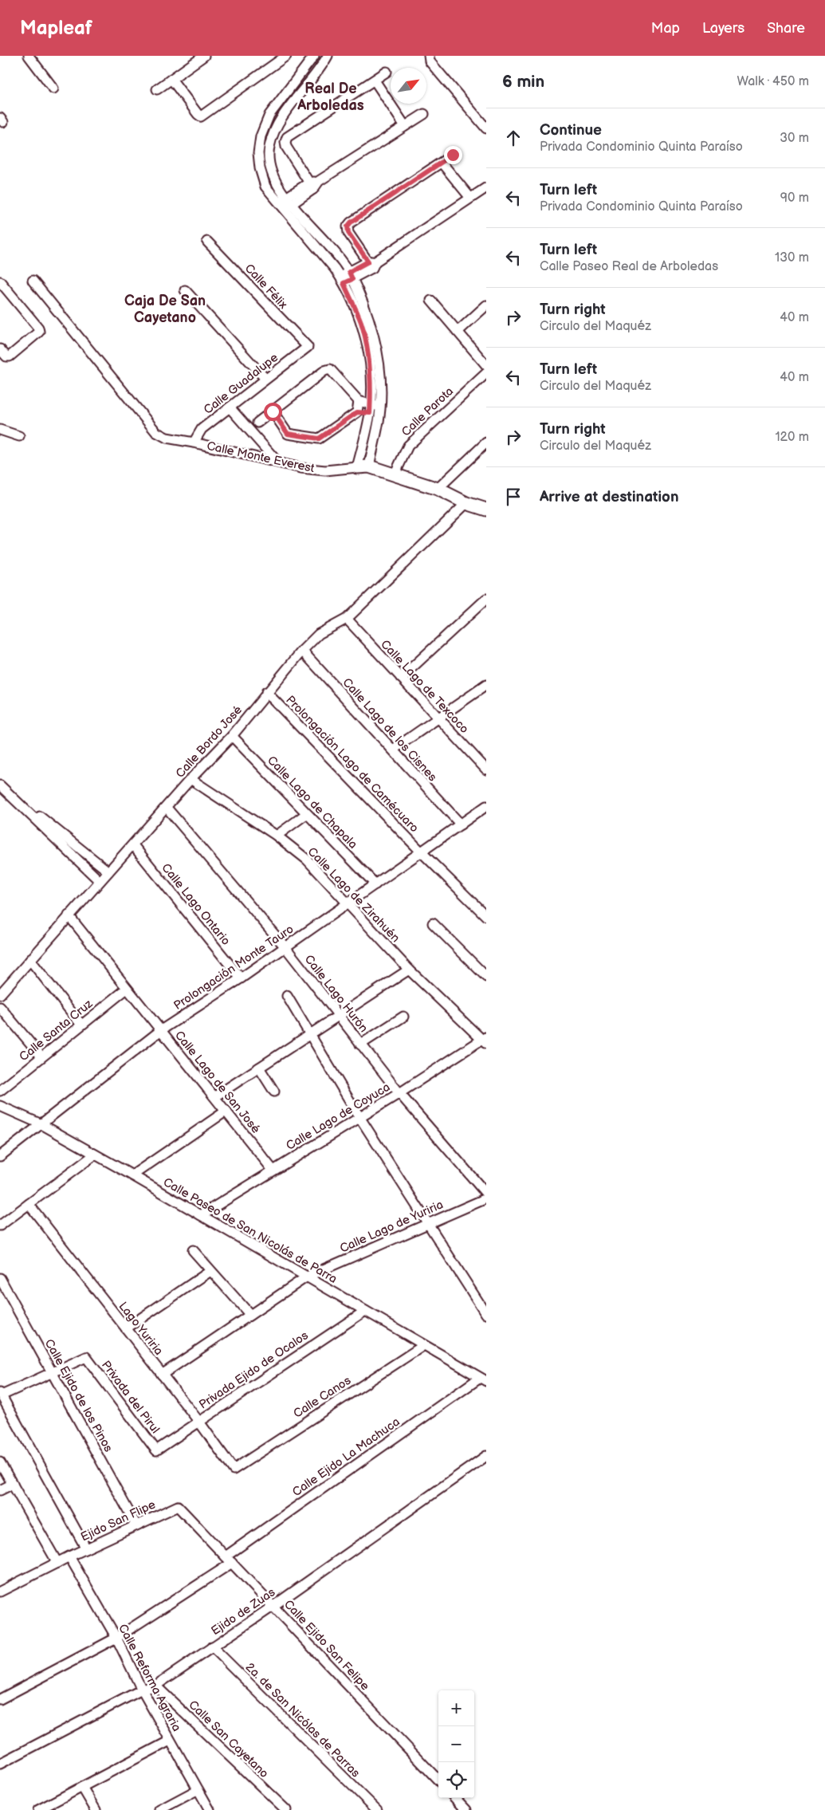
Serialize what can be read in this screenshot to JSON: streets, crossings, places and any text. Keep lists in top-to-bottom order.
{
  "streets": {
    "main road": ["Calle Monte Everest"],
    "street": [
      "Calle Félix",
      "Calle Guadalupe",
      "Calle Parota",
      "Calle Lago de Texcoco",
      "Calle Lago de los Cisnes",
      "Calle Bordo José",
      "Prolongación Lago de Camécuaro",
      "Calle Lago de Chapala",
      "Calle Lago de Zirahuén",
      "Calle Lago Ontario",
      "Prolongación Monte Tauro",
      "Calle Lago Hurón",
      "Calle Santa Cruz",
      "Calle Lago de San José",
      "Calle Lago de Coyuca",
      "Calle Lago de Yuriria",
      "Calle Paseo de San Nicolás de Parra",
      "Lago Yuriria",
      "Privada Ejido de Ocalos",
      "Calle Ejido de los Pinos",
      "Privada del Pirul",
      "Calle Canos",
      "Calle Ejido La Machuca",
      "Ejido San Flipe",
      "Ejido de Zuas",
      "Calle Ejido San Felipe",
      "Calle Reforma Agraria",
      "2a. de San Nicólas de Parras",
      "Calle San Cayetano"
    ]
  },
  "crossings": [
    ["Calle Félix", "Calle Guadalupe"],
    ["Calle Guadalupe", "Calle Monte Everest"],
    ["Calle Parota", "Calle Monte Everest"],
    ["Calle Monte Everest", "Calle Bordo José"],
    ["Calle Lago de Texcoco", "Calle Bordo José"],
    ["Calle Lago de los Cisnes", "Calle Bordo José"],
    ["Calle Lago de los Cisnes", "Prolongación Monte Tauro"],
    ["Calle Bordo José", "Prolongación Lago de Camécuaro"],
    ["Calle Bordo José", "Calle Lago de Chapala"],
    ["Calle Bordo José", "Calle Lago de Zirahuén"],
    ["Calle Bordo José", "Calle Lago Ontario"],
    ["Calle Bordo José", "Calle Lago Hurón"],
    ["Calle Bordo José", "Calle Lago de San José"],
    ["Prolongación Lago de Camécuaro", "Prolongación Monte Tauro"],
    ["Calle Lago de Chapala", "Prolongación Monte Tauro"],
    ["Calle Lago de Zirahuén", "Prolongación Monte Tauro"],
    ["Calle Lago de Zirahuén", "Calle Lago de Coyuca"],
    ["Calle Lago Ontario", "Prolongación Monte Tauro"],
    ["Prolongación Monte Tauro", "Calle Lago Hurón"],
    ["Prolongación Monte Tauro", "Calle Lago de San José"],
    ["Prolongación Monte Tauro", "Calle Paseo de San Nicolás de Parra"],
    ["Calle Lago Hurón", "Calle Lago de Coyuca"],
    ["Calle Santa Cruz", "Calle Lago de San José"],
    ["Calle Lago de San José", "Calle Lago de Coyuca"],
    ["Calle Lago de Coyuca", "Calle Paseo de San Nicolás de Parra"],
    ["Calle Lago de Yuriria", "Calle Paseo de San Nicolás de Parra"],
    ["Calle Lago de Yuriria", "Lago Yuriria"],
    ["Calle Paseo de San Nicolás de Parra", "Privada Ejido de Ocalos"],
    ["Calle Paseo de San Nicolás de Parra", "Calle Canos"],
    ["Calle Paseo de San Nicolás de Parra", "Calle Ejido La Machuca"],
    ["Lago Yuriria", "Privada Ejido de Ocalos"],
    ["Lago Yuriria", "Calle Canos"],
    ["Privada Ejido de Ocalos", "Privada del Pirul"],
    ["Calle Ejido de los Pinos", "Privada del Pirul"],
    ["Calle Ejido de los Pinos", "Ejido San Flipe"],
    ["Calle Ejido La Machuca", "Calle Ejido San Felipe"],
    ["Calle Ejido La Machuca", "Calle Reforma Agraria"],
    ["Ejido San Flipe", "Calle Ejido San Felipe"],
    ["Ejido San Flipe", "Calle Reforma Agraria"],
    ["Ejido de Zuas", "Calle Ejido San Felipe"],
    ["Ejido de Zuas", "Calle Reforma Agraria"],
    ["Ejido de Zuas", "2a. de San Nicólas de Parras"],
    ["Ejido de Zuas", "Calle San Cayetano"]
  ],
  "districts": ["Real De Arboledas", "Caja De San Cayetano"],
  "north": "top right",
  "page": {
    "header": "Mapleaf",
    "nav": ["Map", "Layers", "Share"],
    "heading": ["6 min", "Walk · 450 m"],
    "list": [
      ["Continue", "Privada Condominio Quinta Paraíso", "30 m"],
      ["Turn left", "Privada Condominio Quinta Paraíso", "90 m"],
      ["Turn left", "Calle Paseo Real de Arboledas", "130 m"],
      ["Turn right", "Circulo del Maquéz", "40 m"],
      ["Turn left", "Circulo del Maquéz", "40 m"],
      ["Turn right", "Circulo del Maquéz", "120 m"],
      "Arrive at destination"
    ],
    "map_buttons": ["+", "−"]
  }
}
